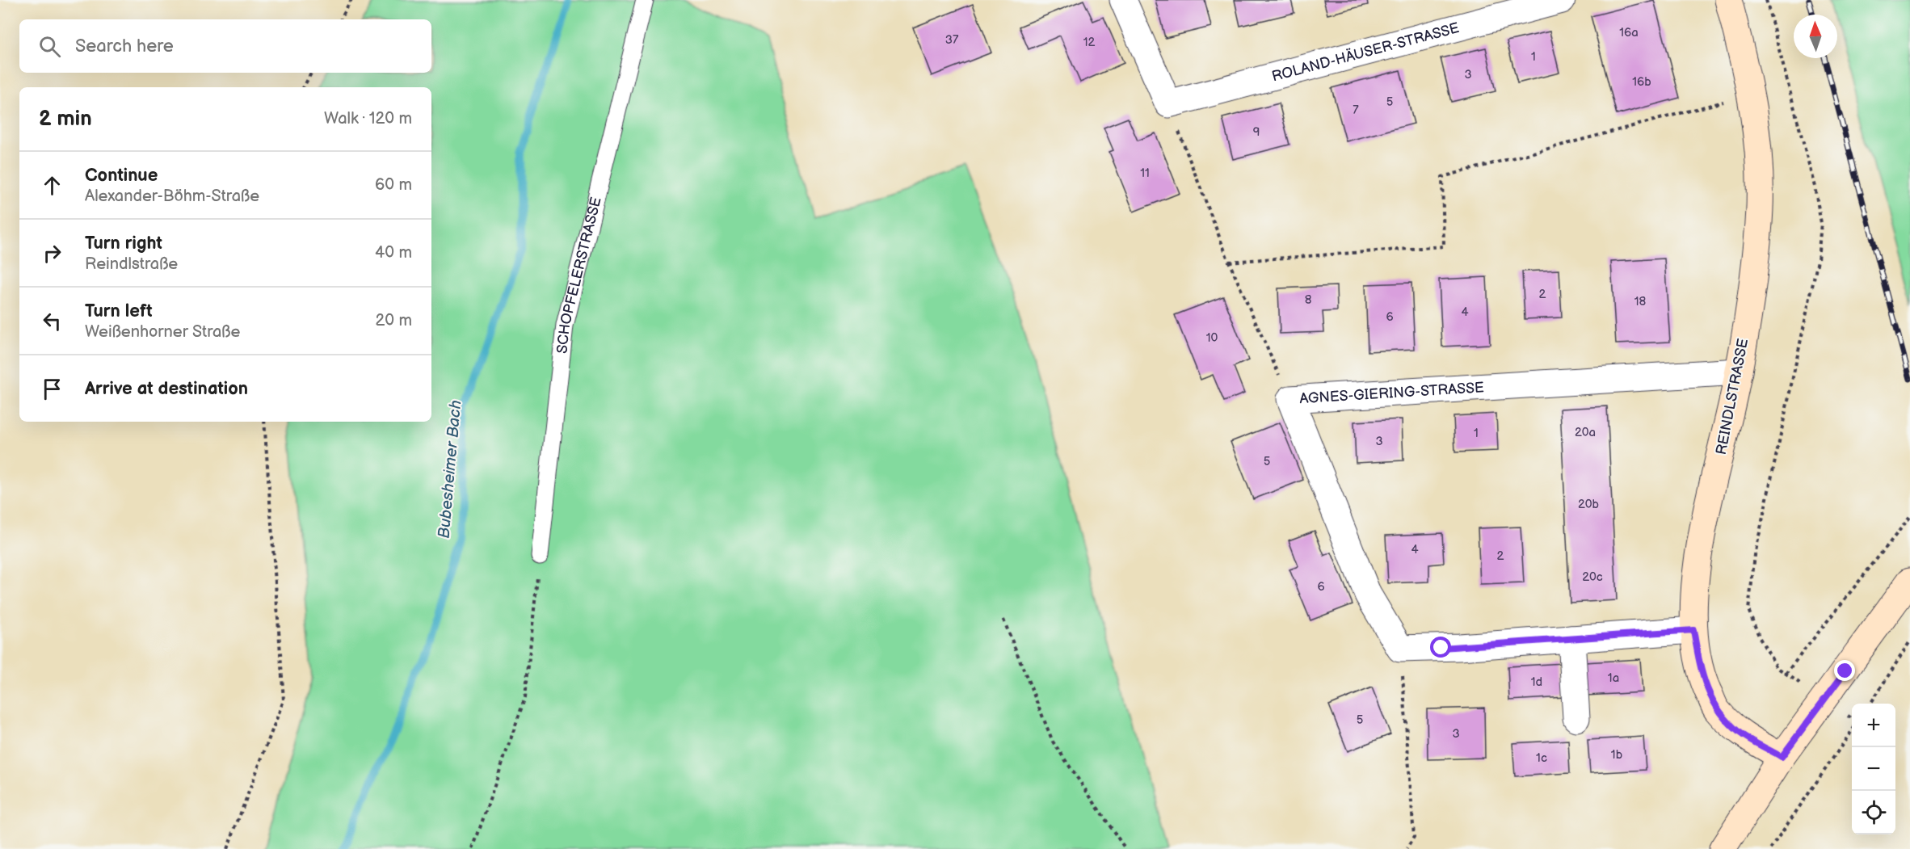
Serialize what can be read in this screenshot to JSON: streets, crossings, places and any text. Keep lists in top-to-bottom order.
{
  "streets": {
    "street": ["ROLAND-HÄUSER-STRASSE", "AGNES-GIERING-STRASSE", "REINDLSTRASSE"],
    "lane": ["SCHOPFELERSTRASSE"]
  },
  "crossings": [
    ["AGNES-GIERING-STRASSE", "REINDLSTRASSE"]
  ],
  "water": ["Bubesheimer Bach"],
  "house_numbers": [
    "16a",
    "37",
    "12",
    "1",
    "3",
    "16b",
    "5",
    "7",
    "9",
    "11",
    "2",
    "8",
    "18",
    "4",
    "6",
    "10",
    "20a",
    "1",
    "3",
    "5",
    "20b",
    "4",
    "2",
    "20c",
    "6",
    "1a",
    "1d",
    "5",
    "3",
    "1b",
    "1c"
  ],
  "north": "top",
  "page": {
    "search": "Search here",
    "heading": ["2 min", "Walk · 120 m"],
    "list": [
      ["Continue", "Alexander-Böhm-Straße", "60 m"],
      ["Turn right", "Reindlstraße", "40 m"],
      ["Turn left", "Weißenhorner Straße", "20 m"],
      "Arrive at destination"
    ],
    "map_buttons": ["+", "−"]
  }
}
